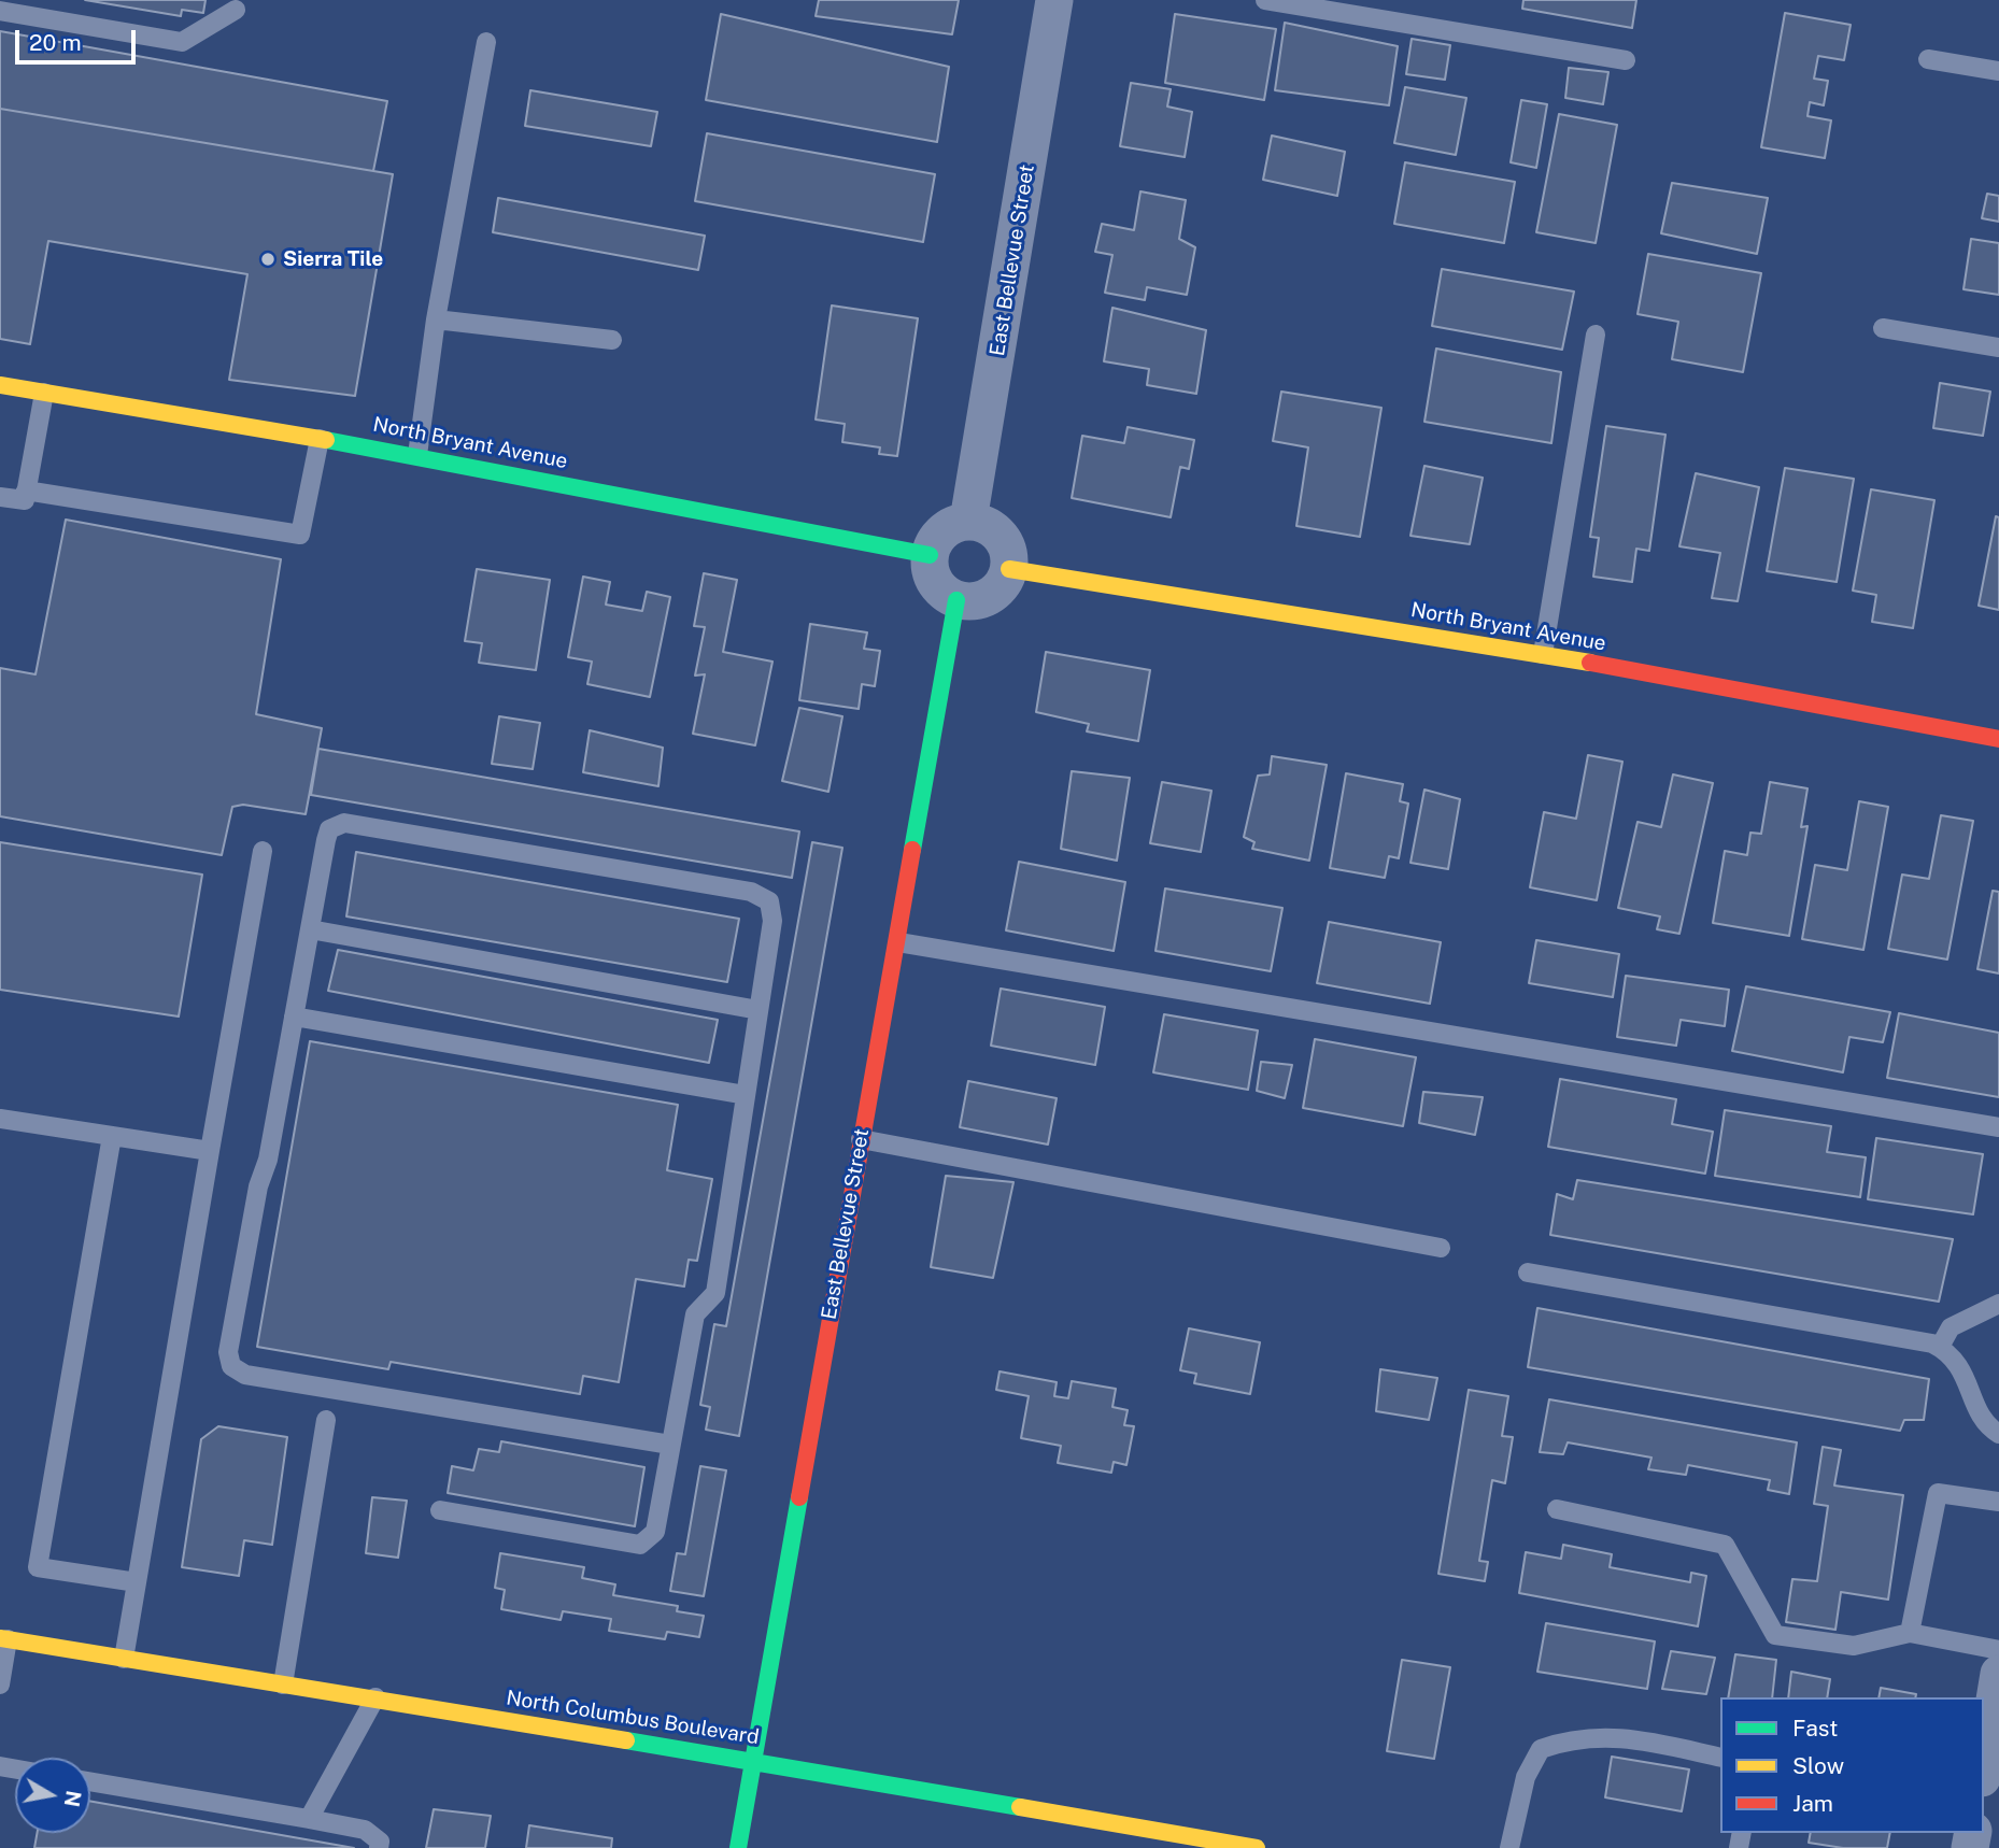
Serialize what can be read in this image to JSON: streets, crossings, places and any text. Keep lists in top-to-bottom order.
{
  "streets": {
    "street": ["East Bellevue Street", "North Bryant Avenue", "North Columbus Boulevard"]
  },
  "crossings": [
    ["East Bellevue Street", "North Bryant Avenue"],
    ["East Bellevue Street", "North Columbus Boulevard"]
  ],
  "places": ["Sierra Tile"],
  "legend": ["Fast", "Slow", "Jam"],
  "scale_bar": "20 m",
  "north": "right"
}
